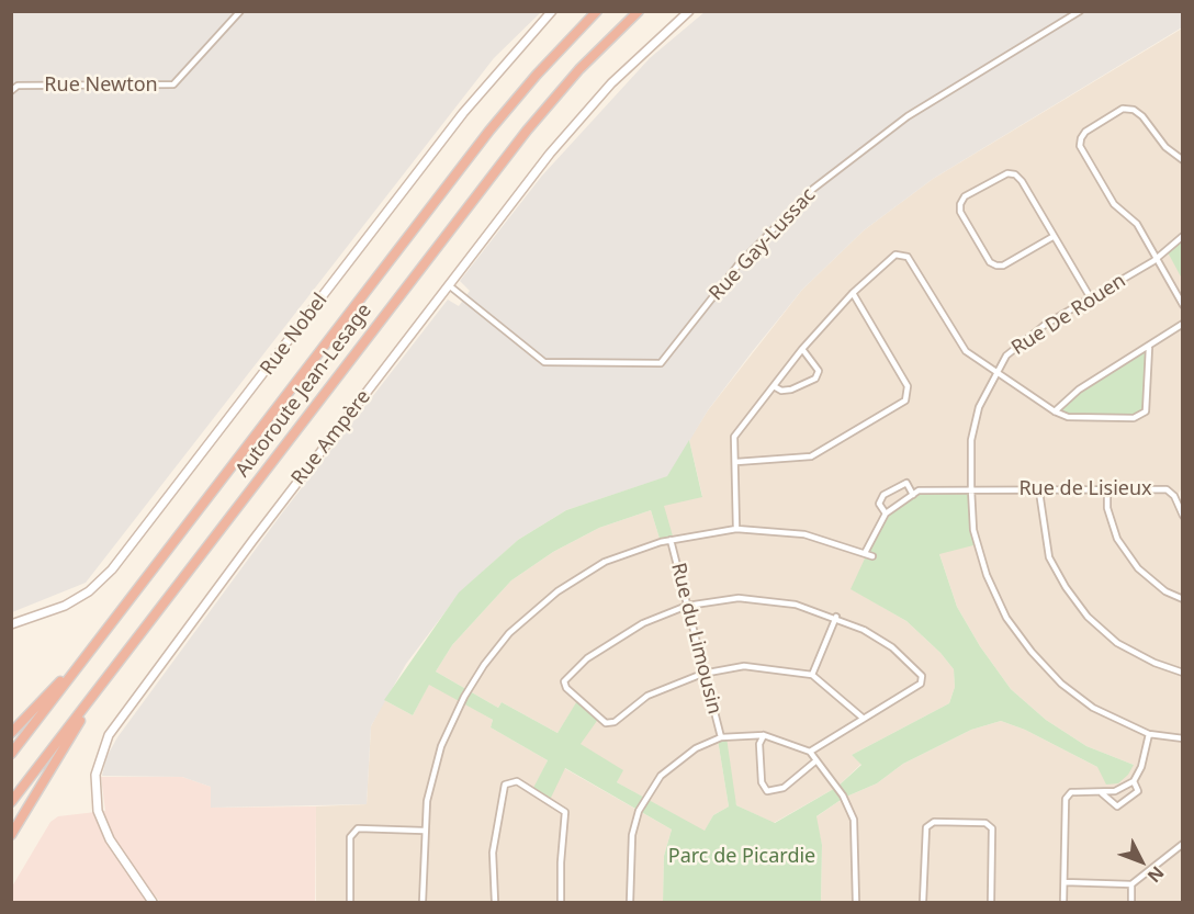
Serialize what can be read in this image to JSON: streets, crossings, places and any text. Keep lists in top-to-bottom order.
{
  "streets": {
    "highway": ["Autoroute Jean-Lesage"],
    "street": [
      "Rue Newton",
      "Rue Gay-Lussac",
      "Rue De Rouen",
      "Rue Nobel",
      "Rue Ampère",
      "Rue de Lisieux",
      "Rue du Limousin"
    ]
  },
  "crossings": [
    ["Rue Gay-Lussac", "Rue Ampère"],
    ["Rue De Rouen", "Rue de Lisieux"]
  ],
  "parks": ["Parc de Picardie"],
  "north": "bottom right"
}
